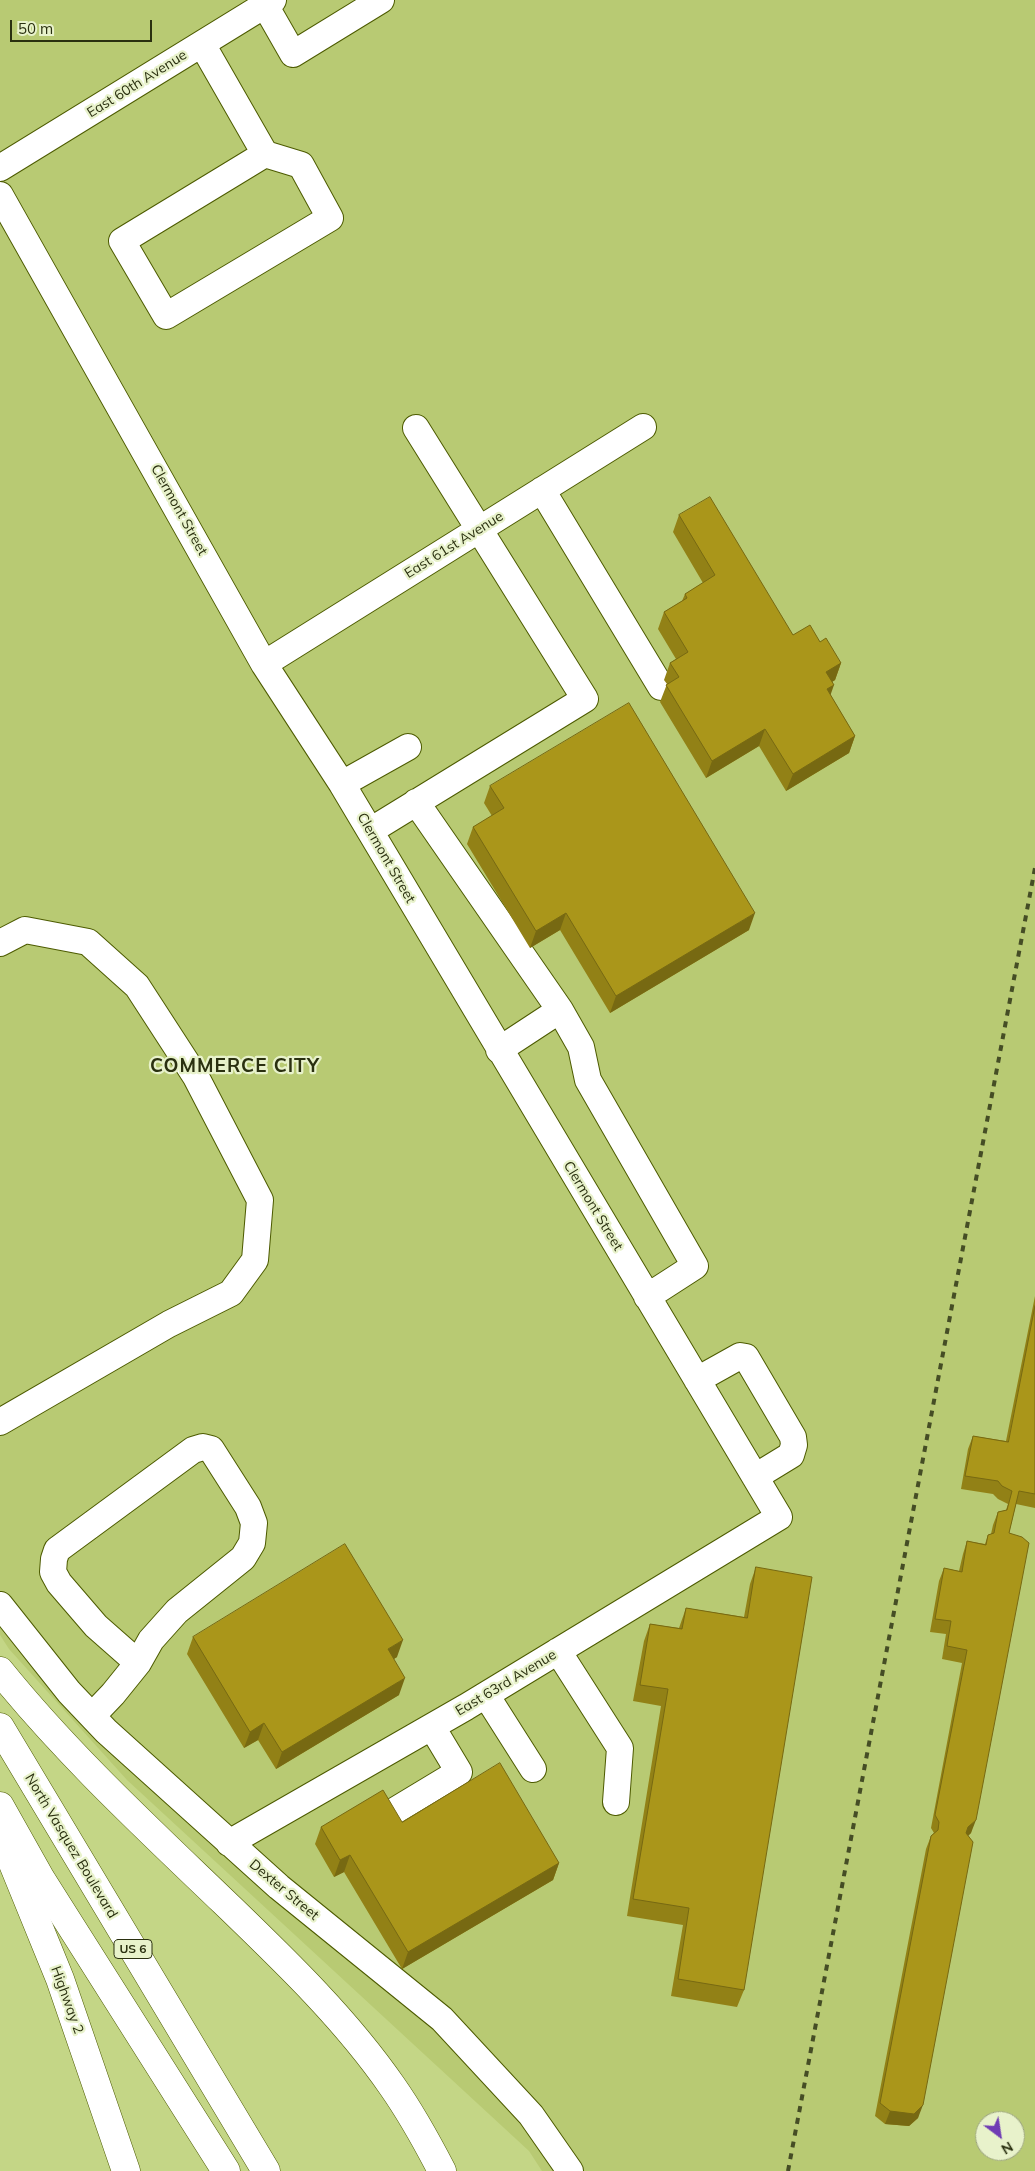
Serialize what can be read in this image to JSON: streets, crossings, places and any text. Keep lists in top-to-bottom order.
{
  "streets": {
    "main road": ["North Vasquez Boulevard", "US 6", "Highway 2"],
    "street": [
      "East 60th Avenue",
      "Clermont Street",
      "East 61st Avenue",
      "East 63rd Avenue",
      "Dexter Street"
    ]
  },
  "crossings": [
    ["Clermont Street", "East 61st Avenue"],
    ["Clermont Street", "East 63rd Avenue"],
    ["East 63rd Avenue", "Dexter Street"]
  ],
  "districts": ["COMMERCE CITY"],
  "scale_bar": "50 m",
  "north": "bottom right"
}
